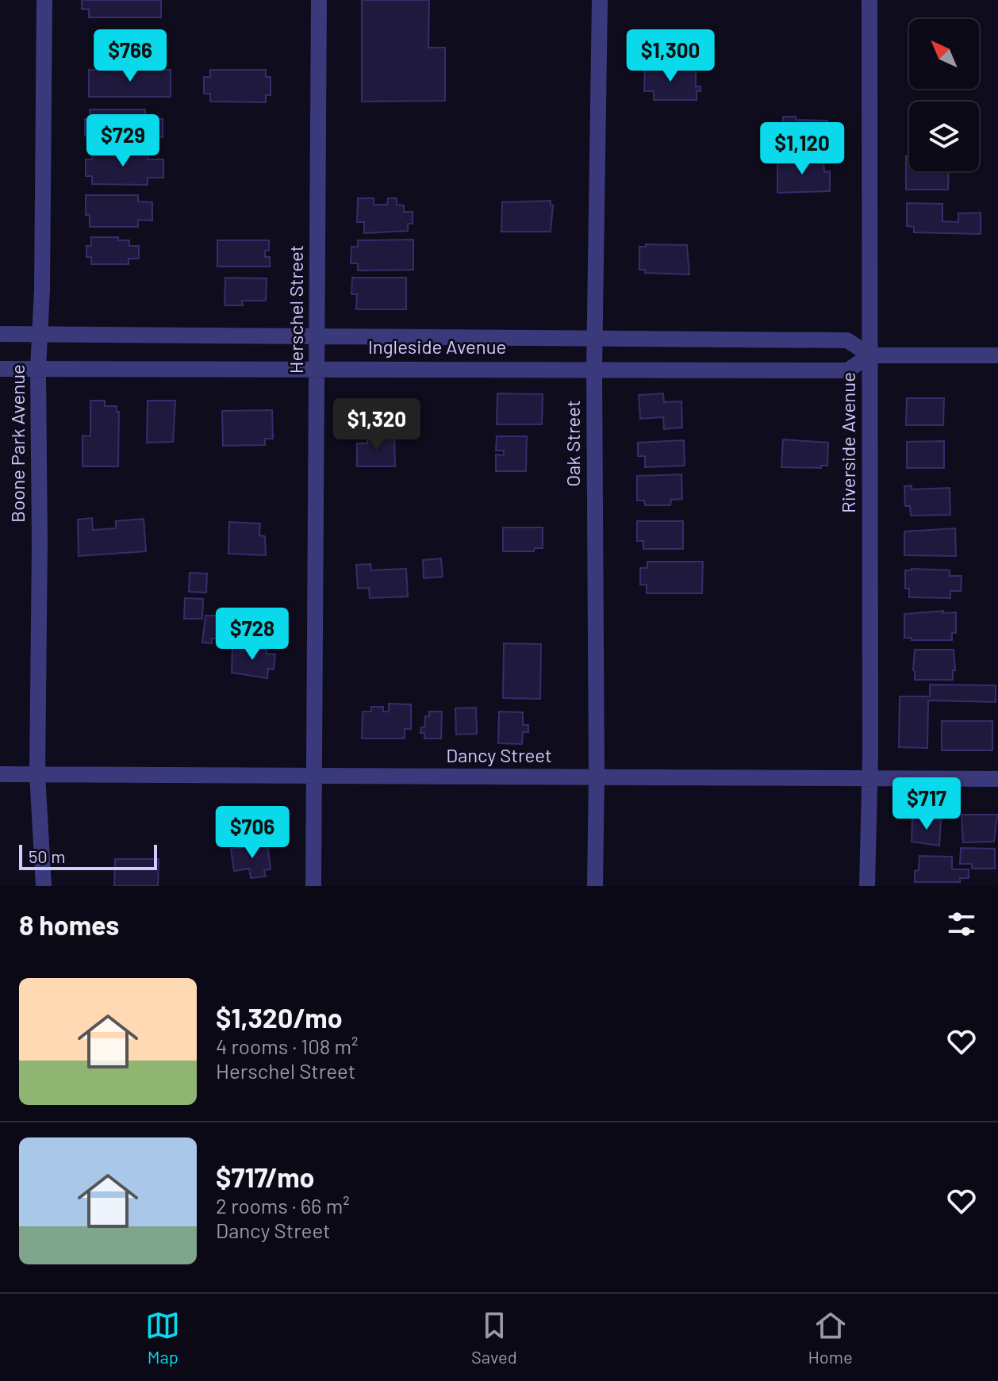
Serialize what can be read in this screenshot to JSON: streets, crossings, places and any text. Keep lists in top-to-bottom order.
{
  "streets": {
    "street": [
      "Herschel Street",
      "Ingleside Avenue",
      "Riverside Avenue",
      "Boone Park Avenue",
      "Oak Street",
      "Dancy Street"
    ]
  },
  "crossings": [
    ["Herschel Street", "Ingleside Avenue"],
    ["Herschel Street", "Dancy Street"],
    ["Ingleside Avenue", "Riverside Avenue"],
    ["Ingleside Avenue", "Boone Park Avenue"],
    ["Ingleside Avenue", "Oak Street"],
    ["Riverside Avenue", "Dancy Street"],
    ["Boone Park Avenue", "Dancy Street"],
    ["Oak Street", "Dancy Street"]
  ],
  "scale_bar": "50 m",
  "north": "top left",
  "page": {
    "price": [
      "$766",
      "$1,300",
      "$729",
      "$1,120",
      "$1,320",
      "$728",
      "$717",
      "$706"
    ],
    "scale": "50 m",
    "heading": "8 homes",
    "list": [
      {
        "name": "$1,320/mo",
        "note": "4 rooms · 108 m² · Herschel Street"
      },
      {
        "name": "$717/mo",
        "note": "2 rooms · 66 m² · Dancy Street"
      }
    ],
    "tabs": ["Map", "Saved", "Home"]
  }
}
